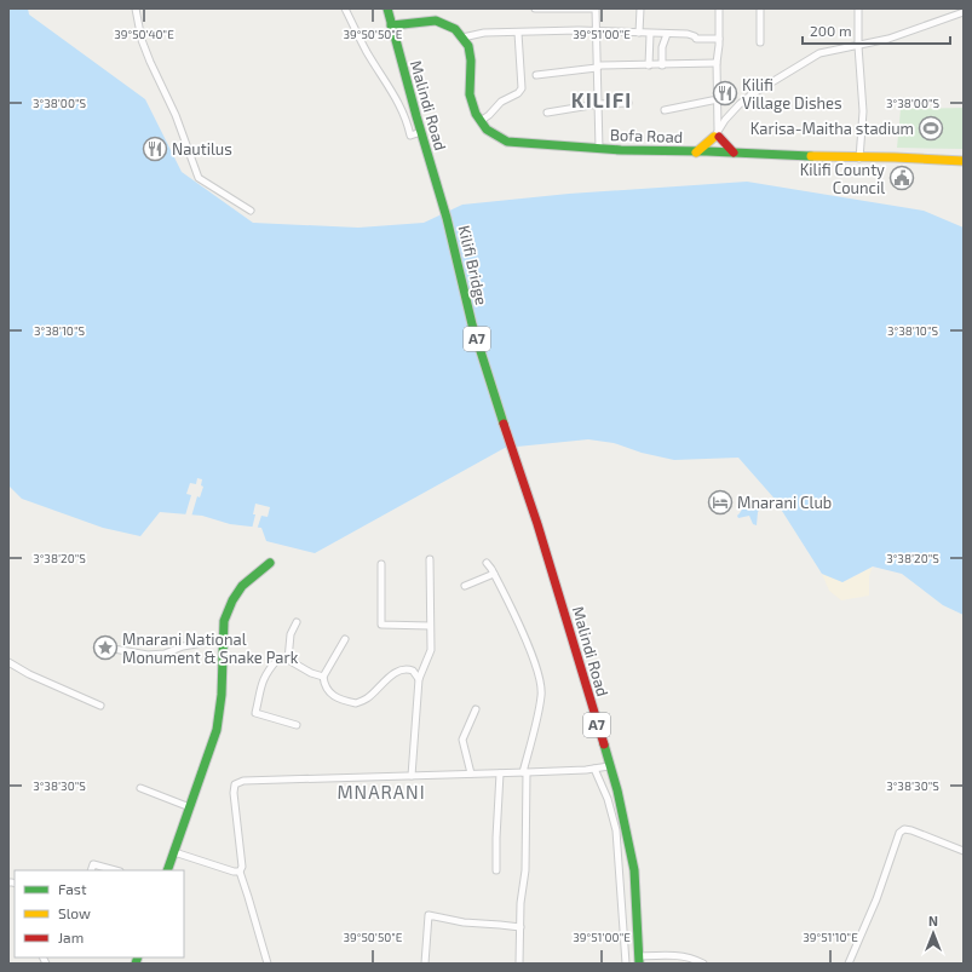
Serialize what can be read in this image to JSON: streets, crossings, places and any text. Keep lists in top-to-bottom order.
{
  "streets": {
    "main road": [
      "Malindi Road",
      "Bofa Road",
      "Kilifi Bridge",
      "A7"
    ]
  },
  "crossings": [
    ["Malindi Road", "Kilifi Bridge"]
  ],
  "districts": ["KILIFI", "MNARANI"],
  "places": {
    "restaurant": ["Kilifi Village Dishes", "Nautilus"],
    "sports": ["Karisa-Maitha stadium"],
    "public building": ["Kilifi County Council"],
    "hotel": ["Mnarani Club"],
    "place": ["Mnarani National Monument & Snake Park"]
  },
  "legend": ["Fast", "Slow", "Jam"],
  "scale_bar": "200 m",
  "north": "top",
  "coordinates": [
    "39°50'40\"E",
    "39°50'50\"E",
    "39°51'00\"E",
    "3°38'00\"S",
    "3°38'10\"S",
    "3°38'20\"S",
    "3°38'30\"S",
    "39°51'10\"E"
  ]
}
